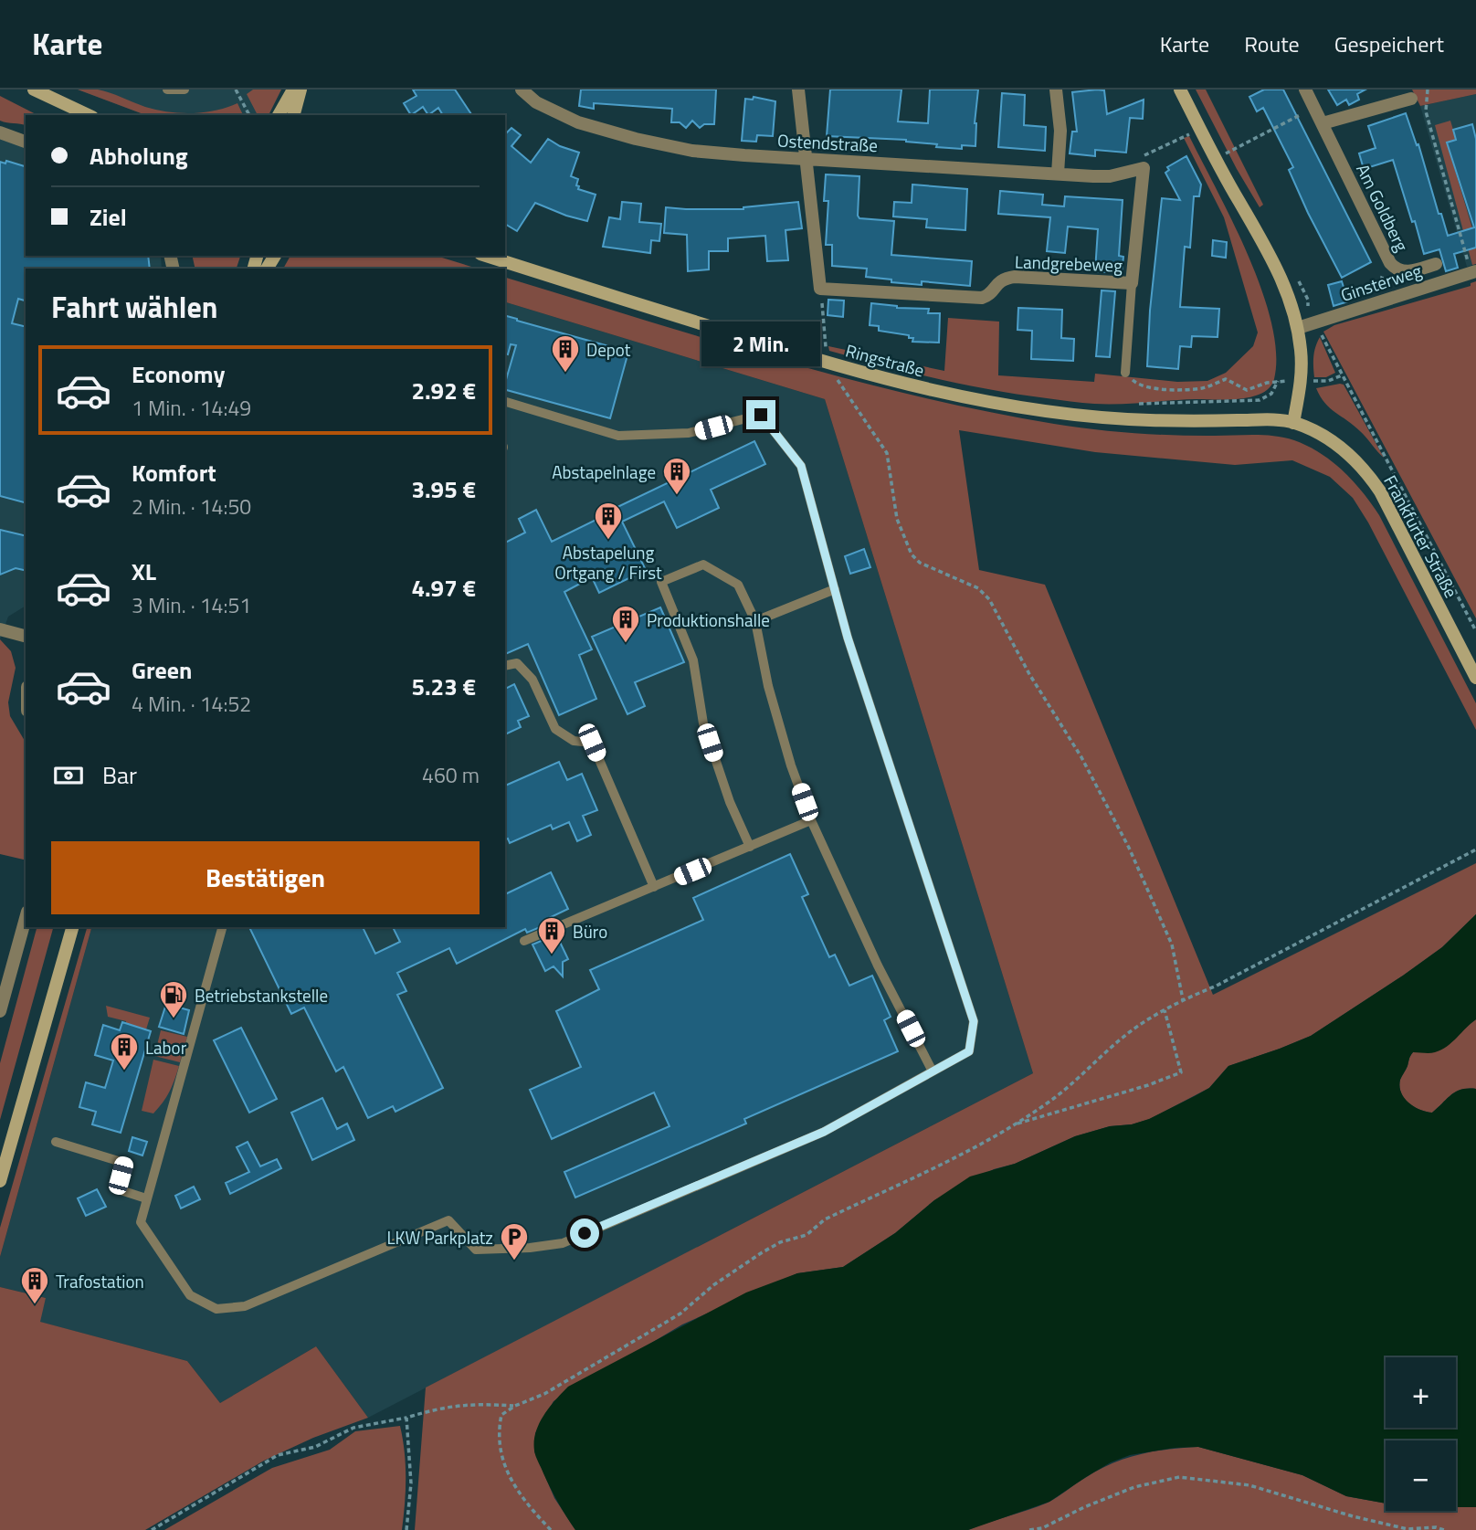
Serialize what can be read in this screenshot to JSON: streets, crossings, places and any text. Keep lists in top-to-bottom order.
{
  "streets": {
    "main road": ["Ringstraße", "Frankfurter Straße"],
    "street": [
      "Ostendstraße",
      "Am Goldberg",
      "Landgrebeweg",
      "Ginsterweg"
    ]
  },
  "crossings": [
    ["Ostendstraße", "Landgrebeweg"],
    ["Ringstraße", "Frankfurter Straße"]
  ],
  "places": {
    "building": [
      "Depot",
      "Abstapelnlage",
      "Abstapelung Ortgang / First",
      "Produktionshalle",
      "Büro",
      "Labor",
      "Trafostation"
    ],
    "fuel station": ["Betriebstankstelle"],
    "parking": ["LKW Parkplatz"]
  },
  "page": {
    "header": "Karte",
    "nav": ["Karte", "Route", "Gespeichert"],
    "banner": ["Abholung", "Ziel"],
    "heading": "Fahrt wählen",
    "bubble": "2 Min.",
    "list": [
      {
        "name": "Economy",
        "note": "1 Min. · 14:49",
        "value": "2.92 €"
      },
      {
        "name": "Komfort",
        "note": "2 Min. · 14:50",
        "value": "3.95 €"
      },
      {
        "name": "XL",
        "note": "3 Min. · 14:51",
        "value": "4.97 €"
      },
      {
        "name": "Green",
        "note": "4 Min. · 14:52",
        "value": "5.23 €"
      }
    ],
    "pay": ["Bar", "460 m"],
    "buttons": "Bestätigen",
    "map_buttons": ["+", "−"]
  }
}
